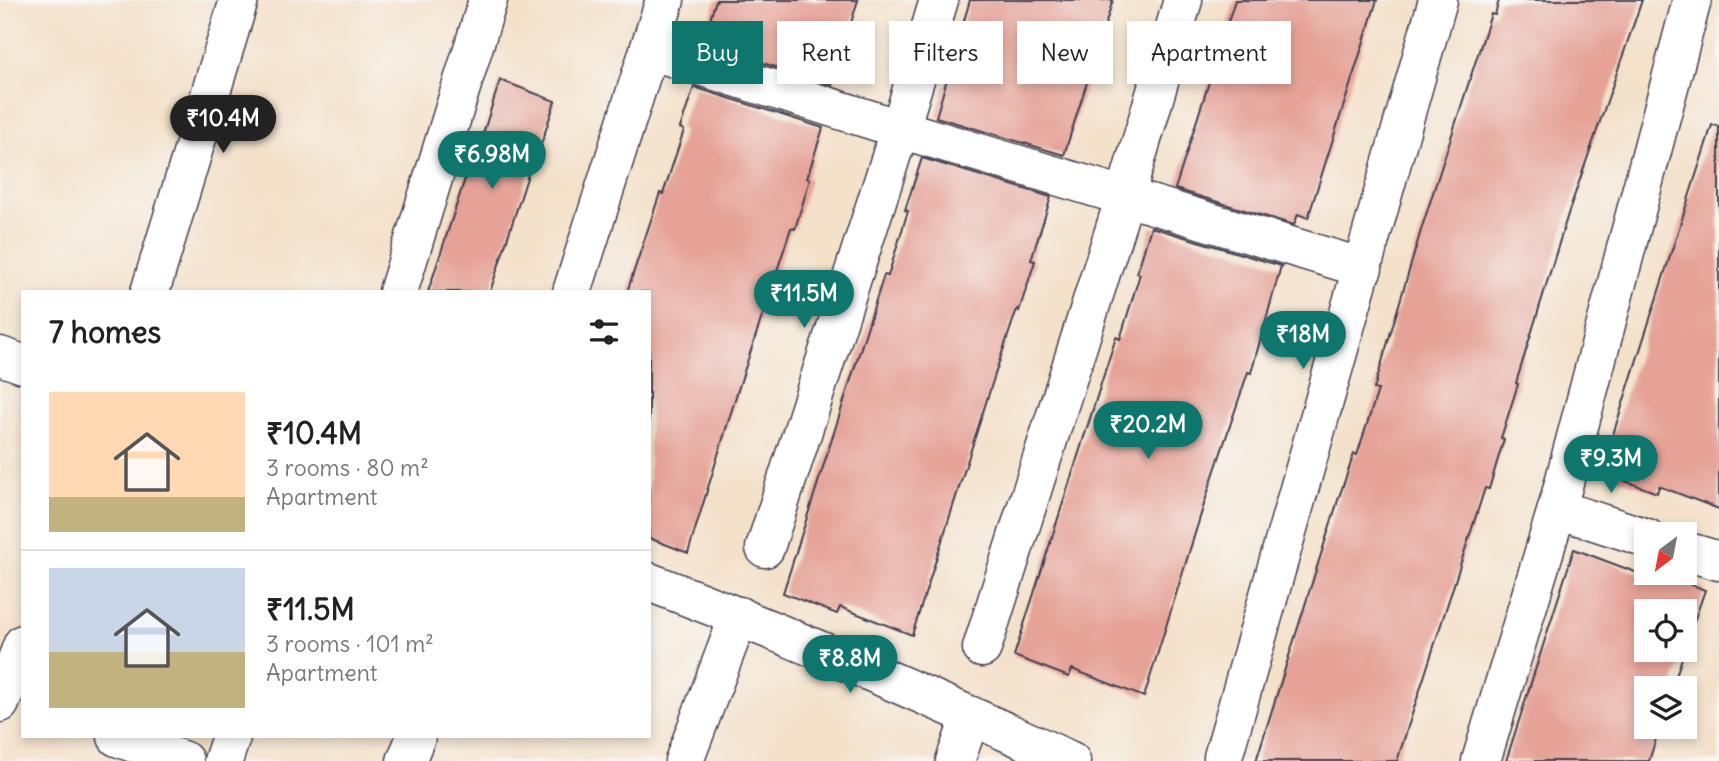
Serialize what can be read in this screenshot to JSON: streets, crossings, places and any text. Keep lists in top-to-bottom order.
{
  "north": "bottom left",
  "page": {
    "chip": [
      "Buy",
      "Rent",
      "Filters",
      "New",
      "Apartment"
    ],
    "price": [
      "₹10.4M",
      "₹6.98M",
      "₹11.5M",
      "₹18M",
      "₹20.2M",
      "₹9.3M",
      "₹8.8M"
    ],
    "heading": "7 homes",
    "list": [
      {
        "name": "₹10.4M",
        "note": "3 rooms · 80 m² · Apartment"
      },
      {
        "name": "₹11.5M",
        "note": "3 rooms · 101 m² · Apartment"
      }
    ]
  }
}
